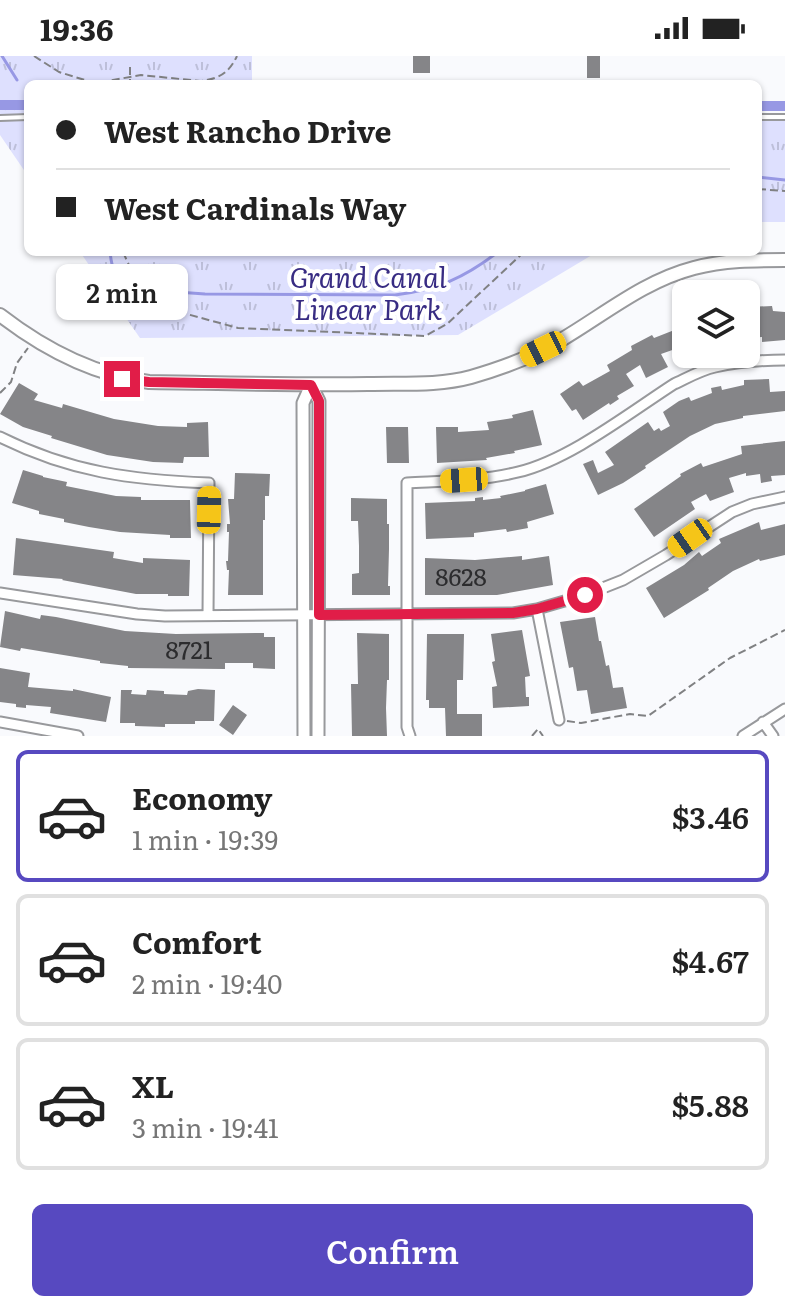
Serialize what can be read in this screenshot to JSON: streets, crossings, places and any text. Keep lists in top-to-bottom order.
{
  "parks": ["Grand Canal Linear Park"],
  "house_numbers": ["8628", "8721"],
  "page": {
    "status": "19:36",
    "banner": ["West Rancho Drive", "West Cardinals Way"],
    "bubble": "2 min",
    "list": [
      {
        "name": "Economy",
        "note": "1 min · 19:39",
        "value": "$3.46"
      },
      {
        "name": "Comfort",
        "note": "2 min · 19:40",
        "value": "$4.67"
      },
      {
        "name": "XL",
        "note": "3 min · 19:41",
        "value": "$5.88"
      }
    ],
    "buttons": "Confirm"
  }
}
